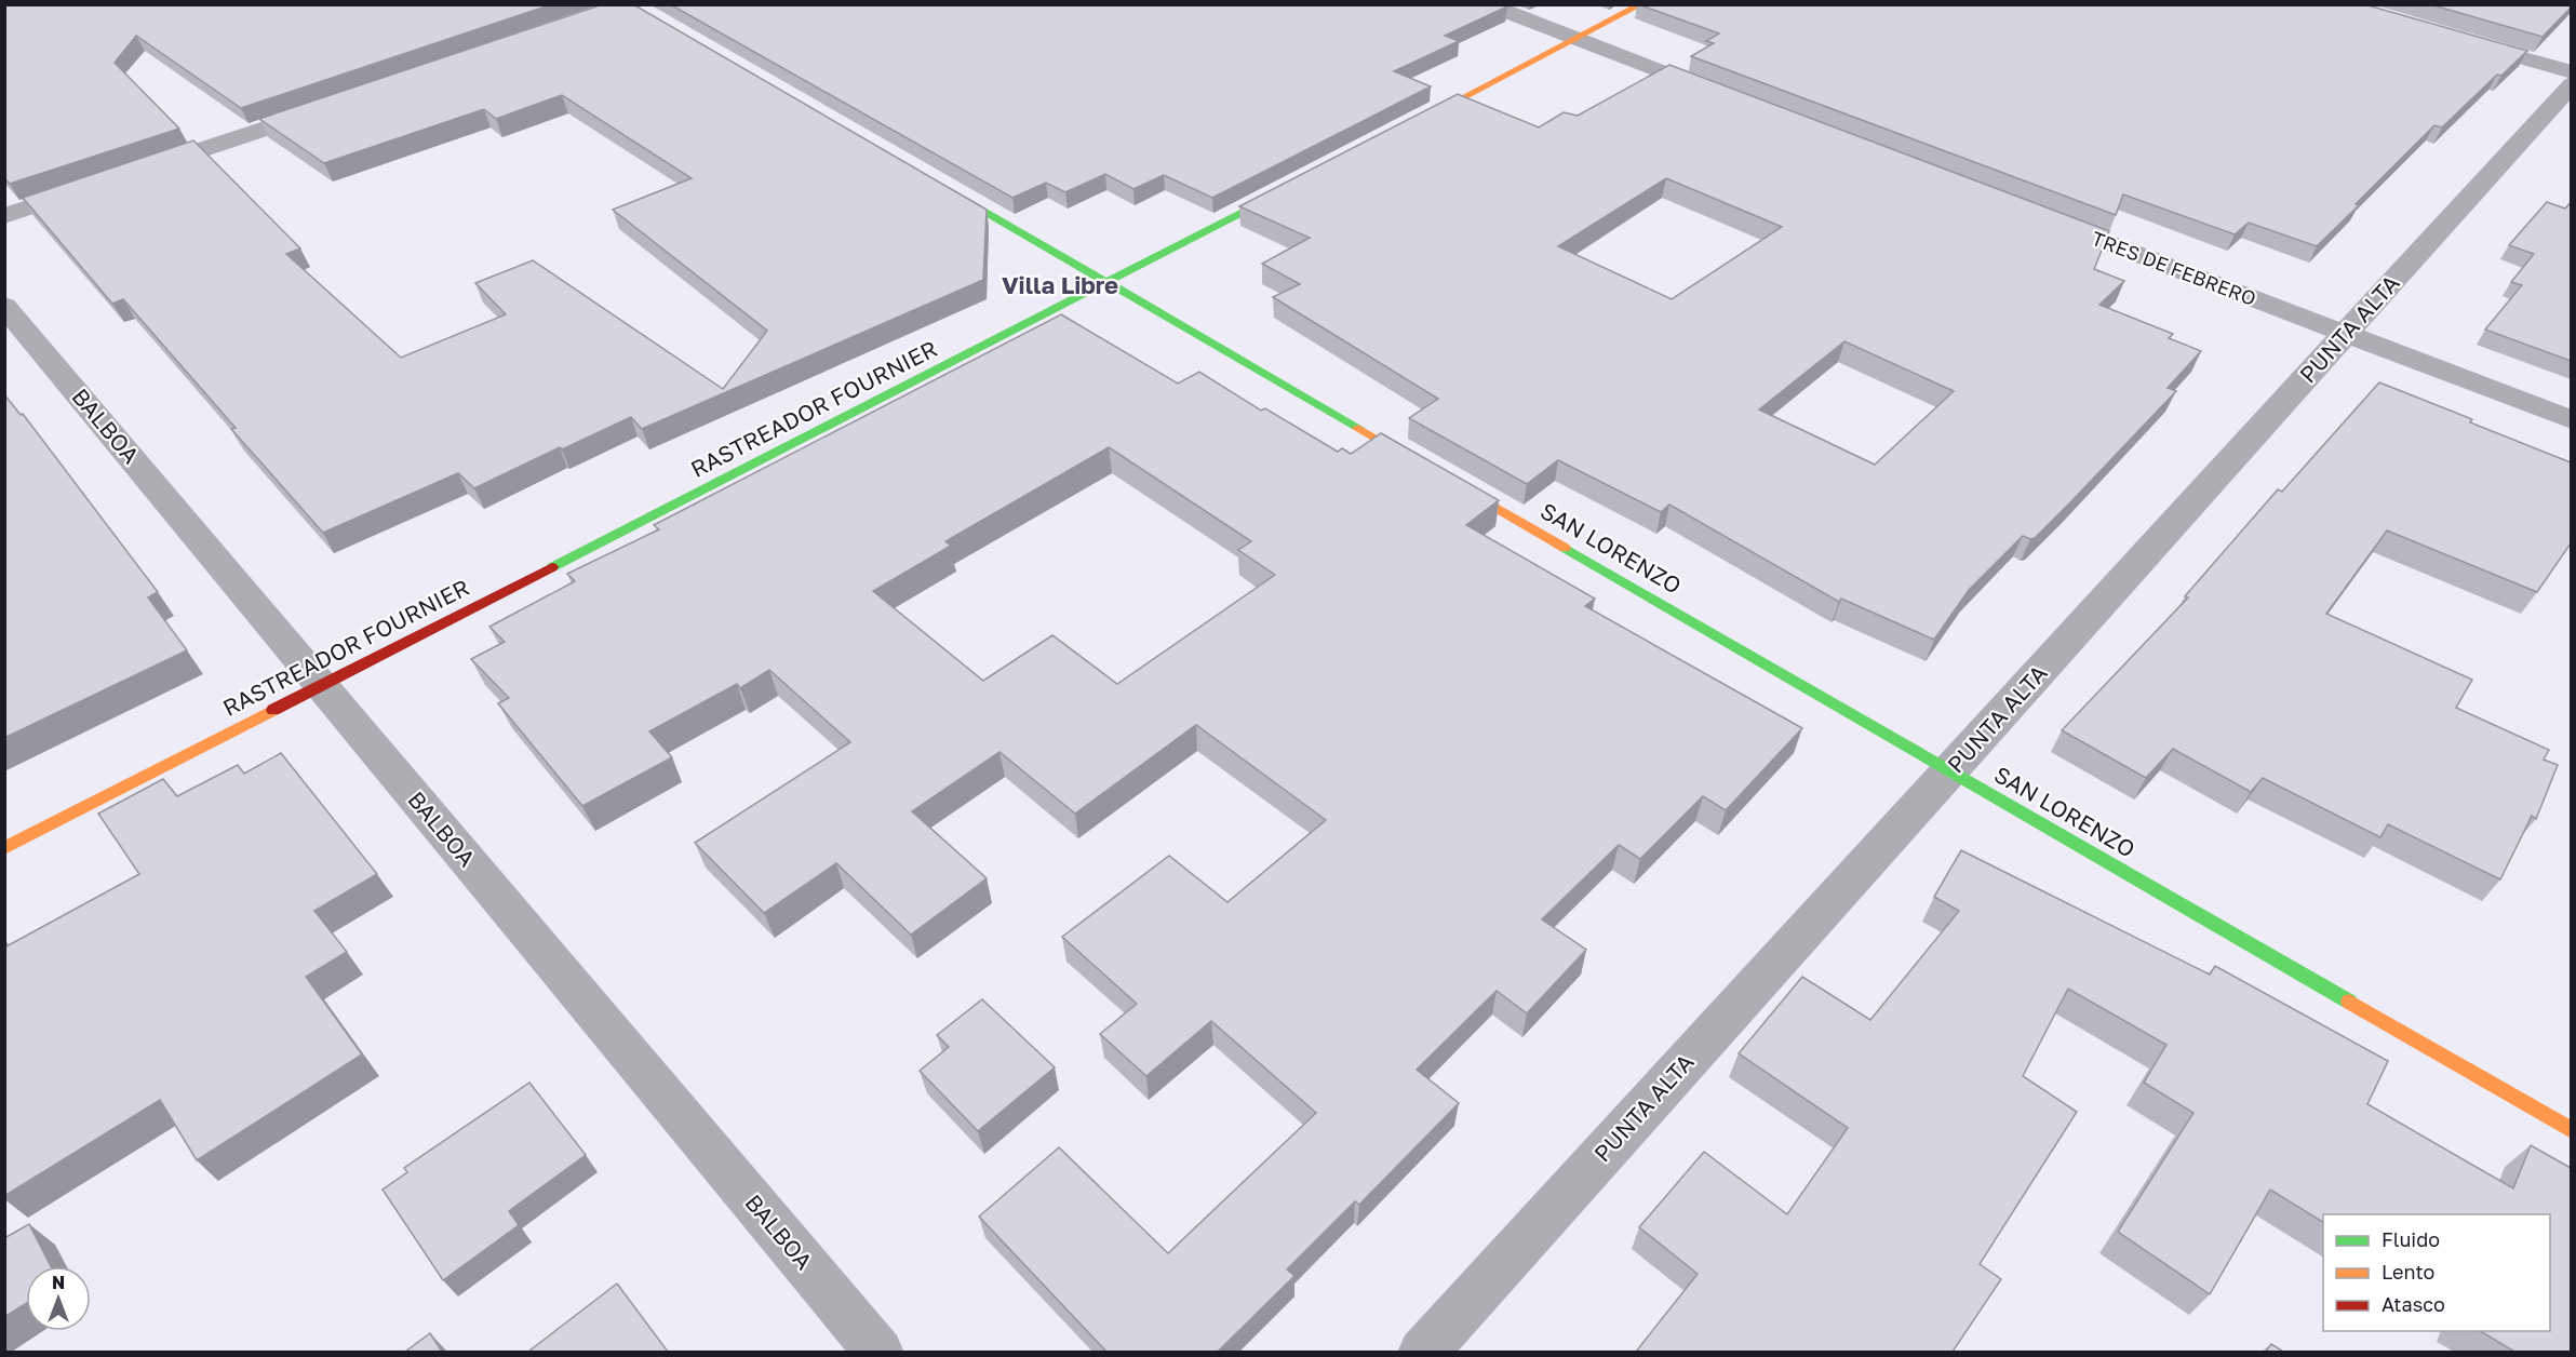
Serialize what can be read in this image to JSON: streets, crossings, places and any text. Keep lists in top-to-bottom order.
{
  "streets": {
    "street": [
      "TRES DE FEBRERO",
      "PUNTA ALTA",
      "RASTREADOR FOURNIER",
      "BALBOA",
      "SAN LORENZO"
    ]
  },
  "crossings": [
    ["TRES DE FEBRERO", "PUNTA ALTA"],
    ["PUNTA ALTA", "SAN LORENZO"],
    ["RASTREADOR FOURNIER", "BALBOA"],
    ["RASTREADOR FOURNIER", "SAN LORENZO"]
  ],
  "districts": ["Villa Libre"],
  "legend": ["Fluido", "Lento", "Atasco"],
  "north": "top"
}
